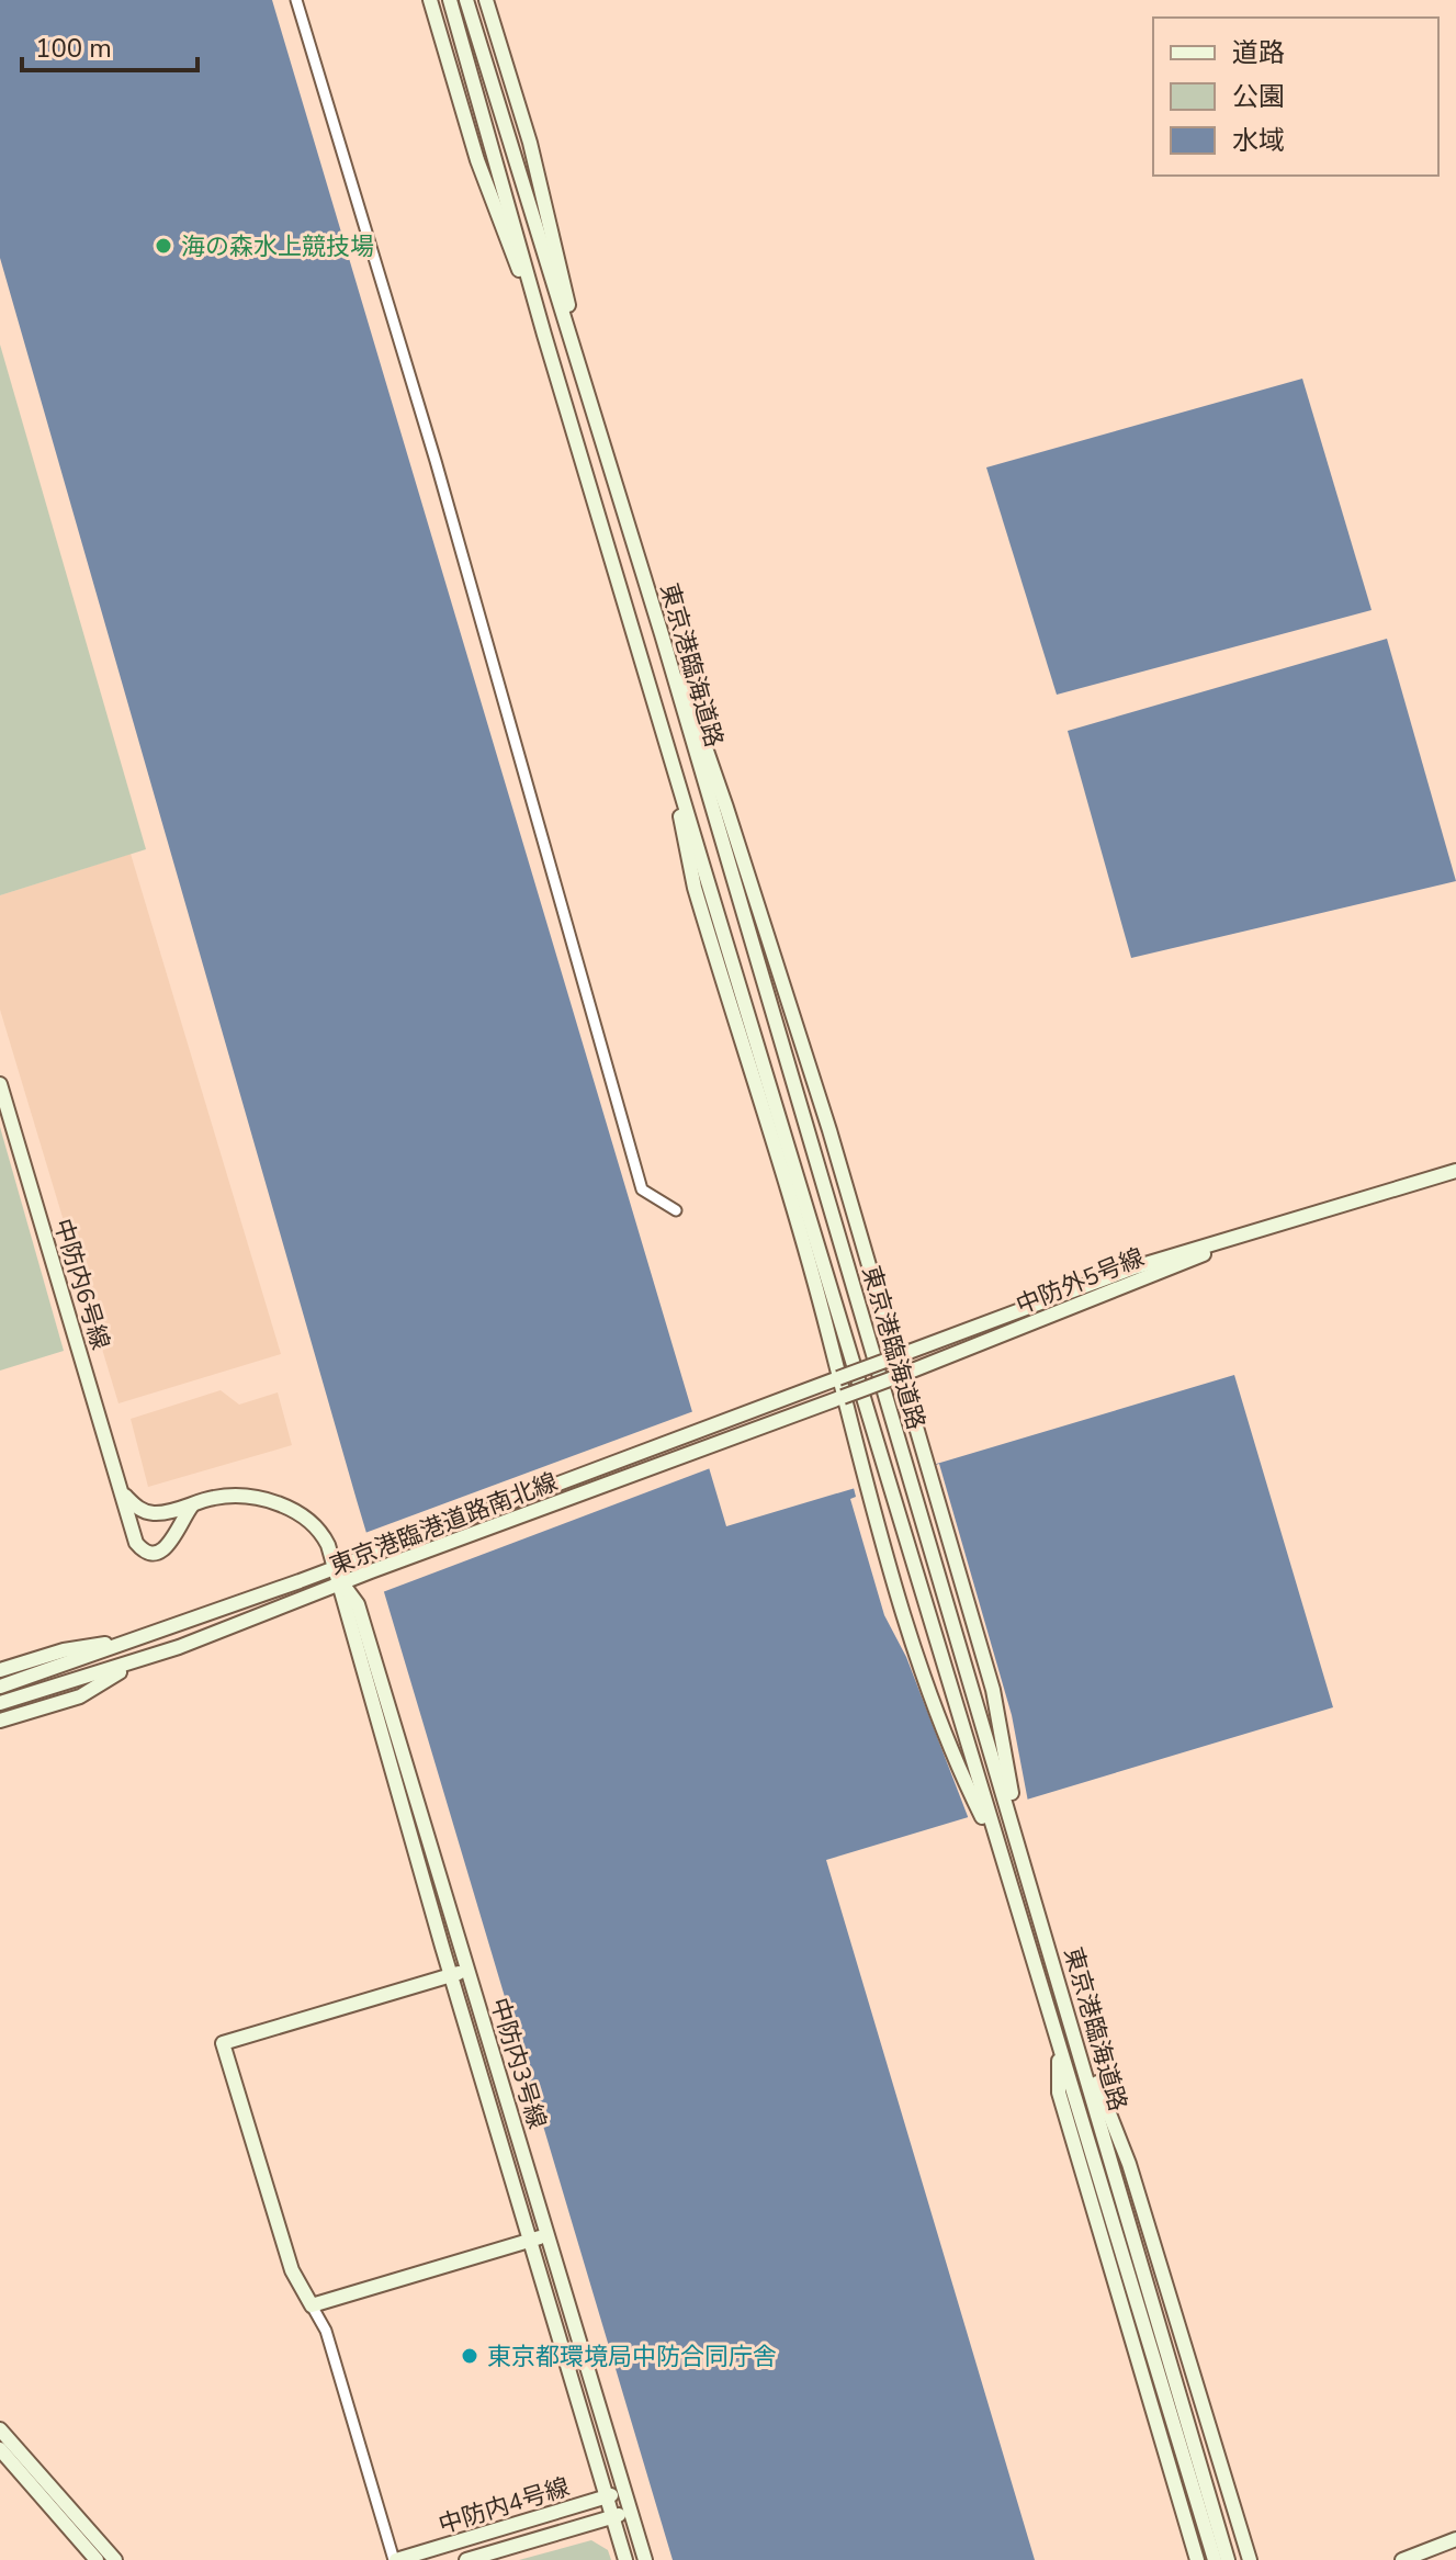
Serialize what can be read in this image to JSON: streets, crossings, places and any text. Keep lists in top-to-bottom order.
{
  "streets": {
    "street": [
      "東京港臨海道路",
      "中防外5号線",
      "中防内6号線",
      "東京港臨港道路南北線",
      "中防内3号線",
      "中防内4号線"
    ]
  },
  "crossings": [
    ["中防外5号線", "東京港臨港道路南北線"],
    ["東京港臨港道路南北線", "中防内3号線"],
    ["中防内3号線", "中防内4号線"]
  ],
  "places": ["海の森水上競技場", "東京都環境局中防合同庁舎"],
  "legend": ["道路", "公園", "水域"],
  "scale_bar": "100 m"
}
